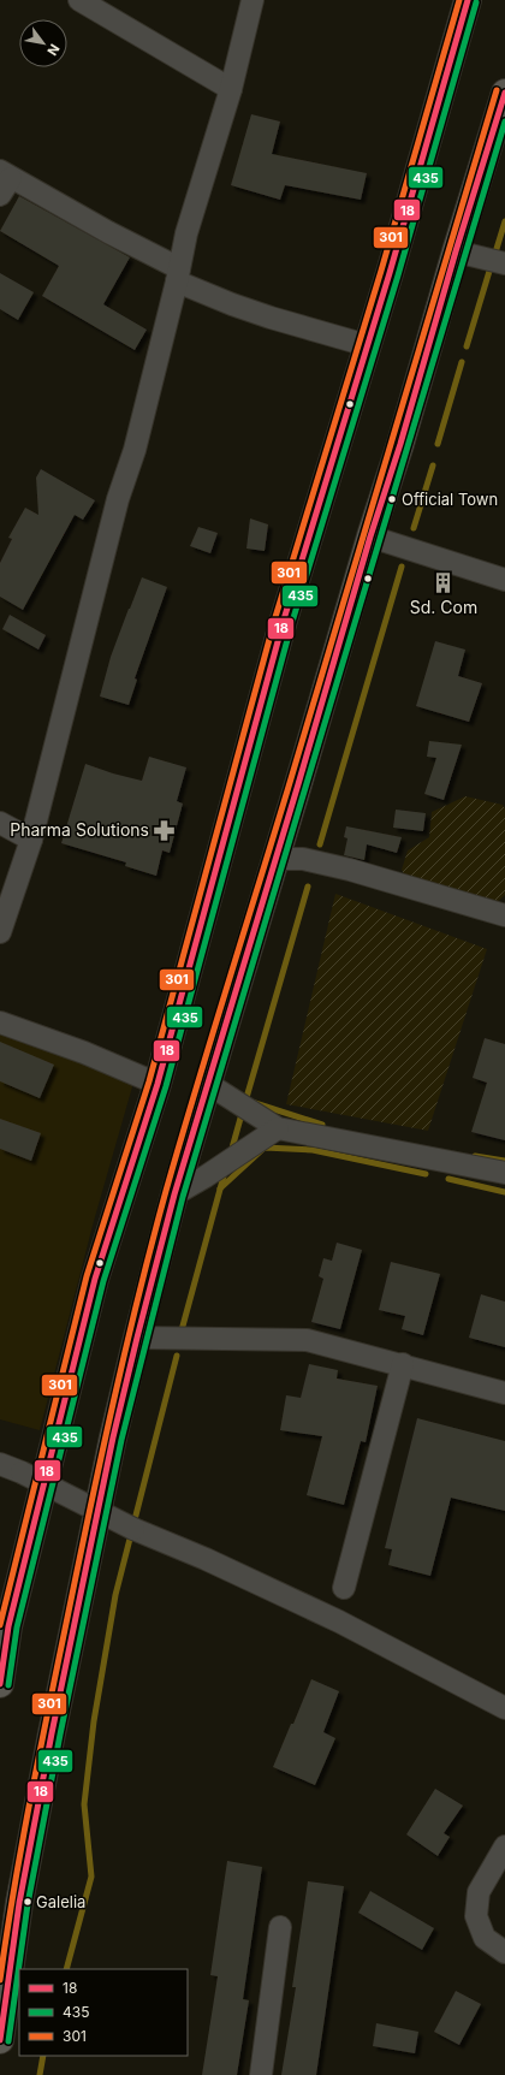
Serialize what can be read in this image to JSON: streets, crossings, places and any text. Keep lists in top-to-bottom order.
{
  "places": {
    "other": ["Official Town", "Galelia"],
    "building": ["Sd. Com"],
    "pharmacy": ["Pharma Solutions"]
  },
  "lines": ["transit line 18", "transit line 301", "transit line 435"],
  "legend": ["18", "435", "301"],
  "north": "bottom right"
}
